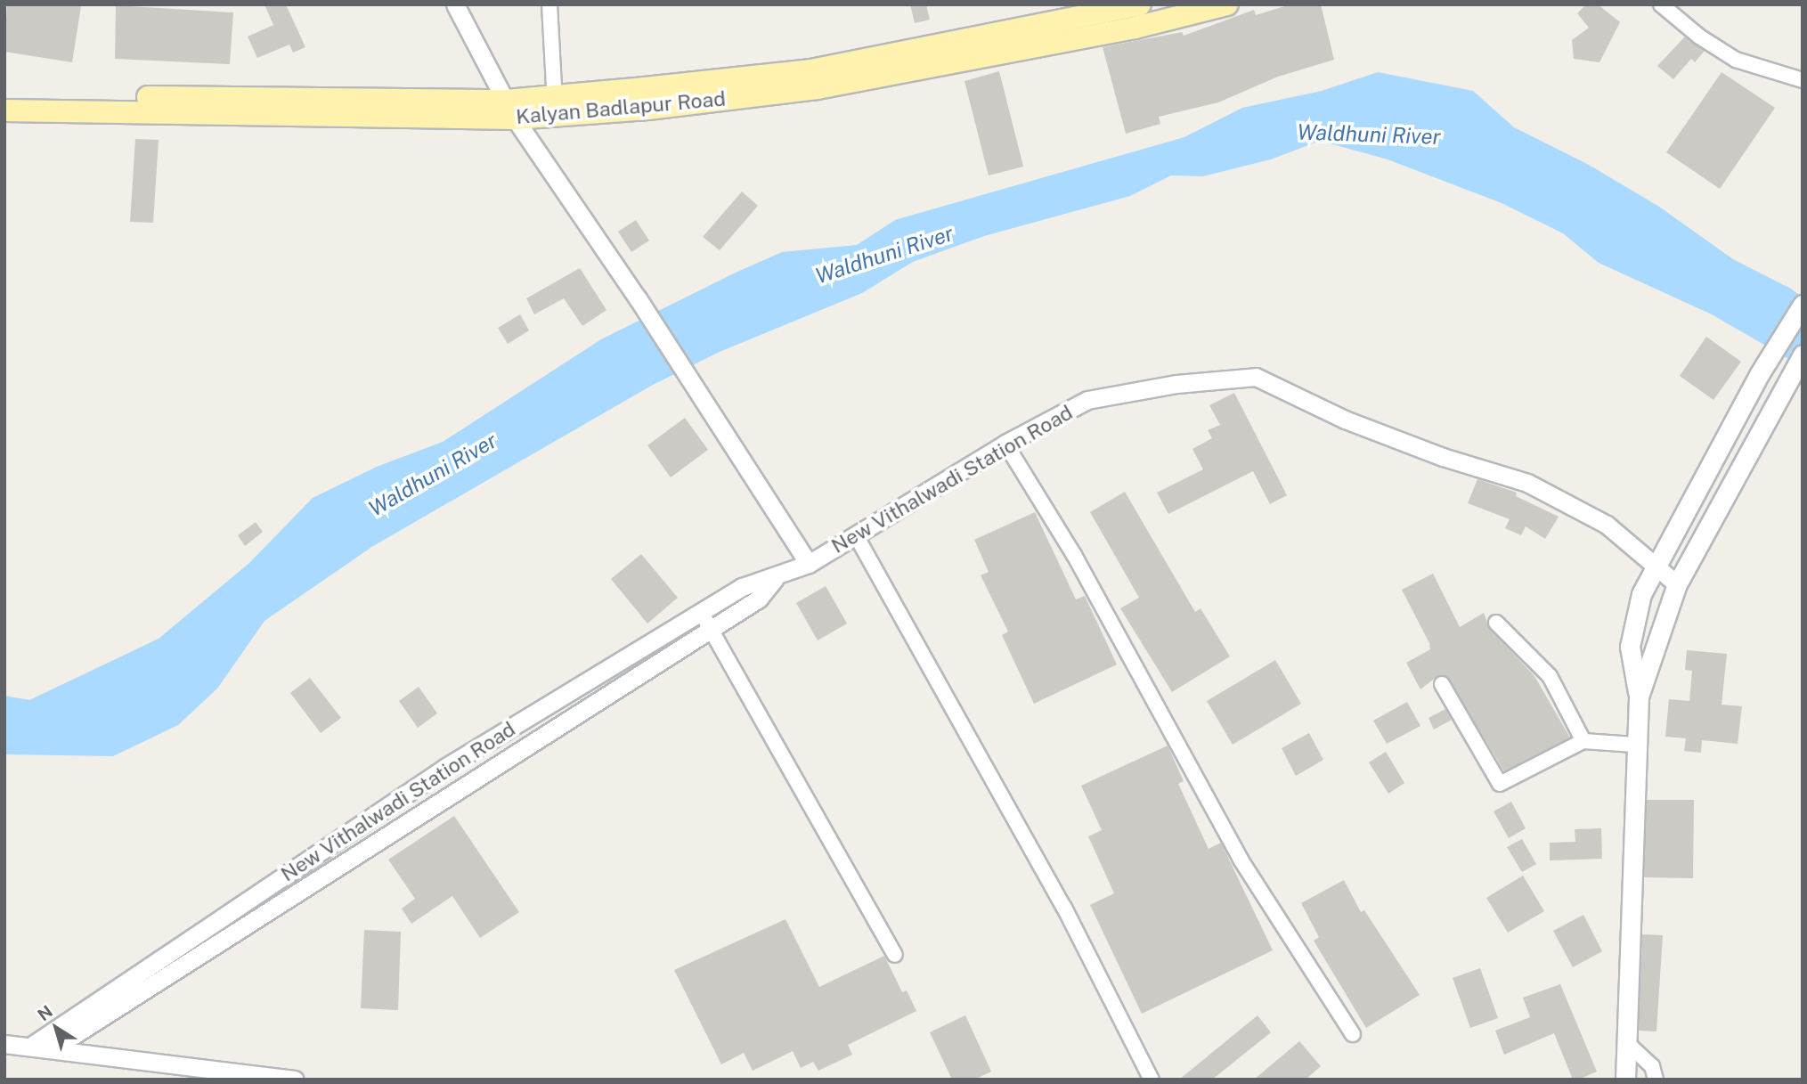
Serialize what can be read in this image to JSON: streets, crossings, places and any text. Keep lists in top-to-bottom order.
{
  "streets": {
    "main road": ["Kalyan Badlapur Road"],
    "street": ["New Vithalwadi Station Road"]
  },
  "water": ["Waldhuni River"],
  "north": "top left"
}
